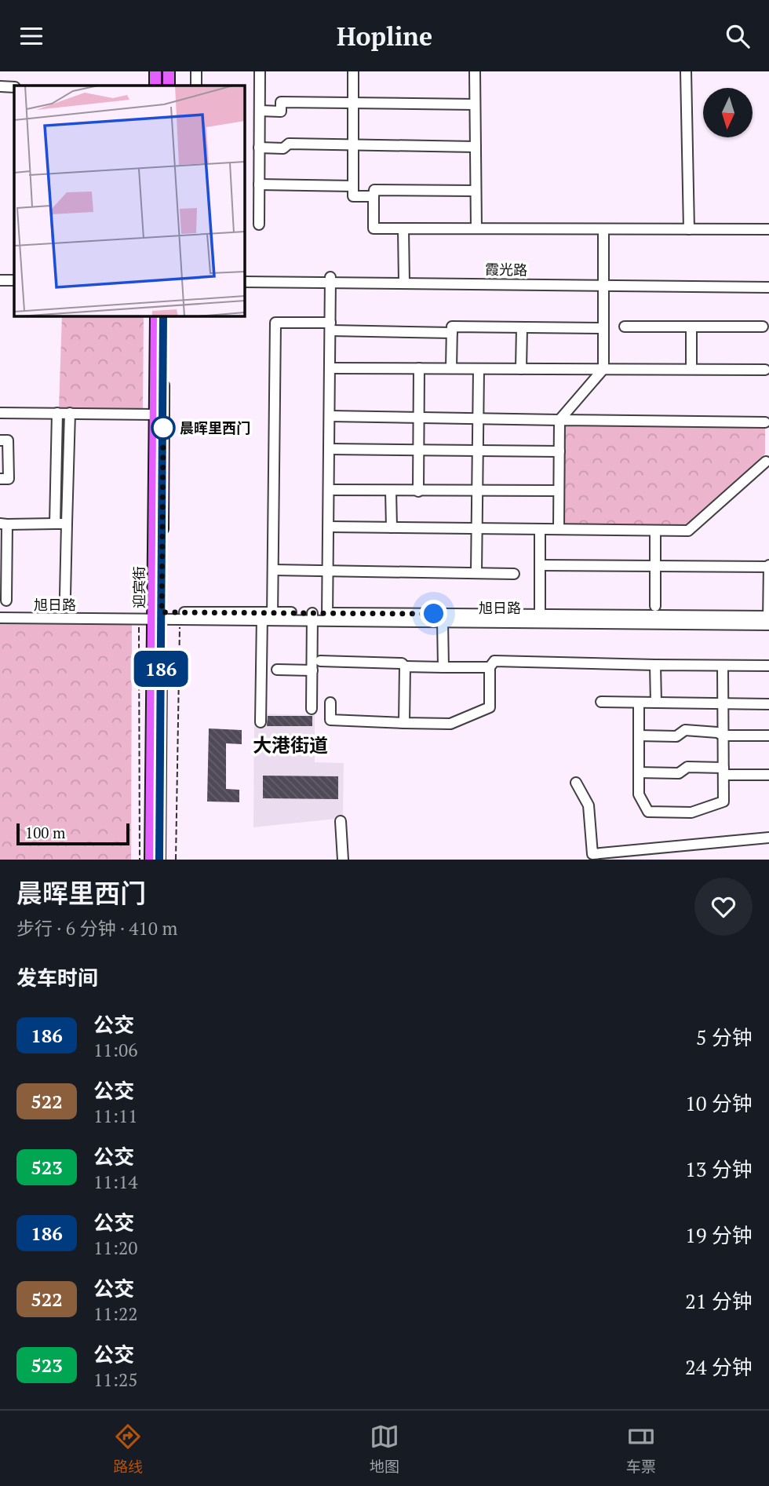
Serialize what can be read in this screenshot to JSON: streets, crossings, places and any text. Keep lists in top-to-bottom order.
{
  "streets": {
    "main road": ["迎宾街"],
    "street": ["霞光路", "旭日路"]
  },
  "crossings": [
    ["迎宾街", "旭日路"]
  ],
  "districts": ["大港街道"],
  "places": ["晨晖里西门"],
  "lines": ["bus line 186"],
  "scale_bar": "100 m",
  "north": "bottom",
  "page": {
    "header": "Hopline",
    "on_map": "186",
    "scale": "100 m",
    "heading": [
      ["晨晖里西门", "步行 · 6 分钟 · 410 m"],
      "发车时间"
    ],
    "list": [
      {
        "mark": "186",
        "name": "公交",
        "note": "11:06",
        "value": "5 分钟"
      },
      {
        "mark": "522",
        "name": "公交",
        "note": "11:11",
        "value": "10 分钟"
      },
      {
        "mark": "523",
        "name": "公交",
        "note": "11:14",
        "value": "13 分钟"
      },
      {
        "mark": "186",
        "name": "公交",
        "note": "11:20",
        "value": "19 分钟"
      },
      {
        "mark": "522",
        "name": "公交",
        "note": "11:22",
        "value": "21 分钟"
      },
      {
        "mark": "523",
        "name": "公交",
        "note": "11:25",
        "value": "24 分钟"
      }
    ],
    "tabs": ["路线", "地图", "车票"]
  }
}
